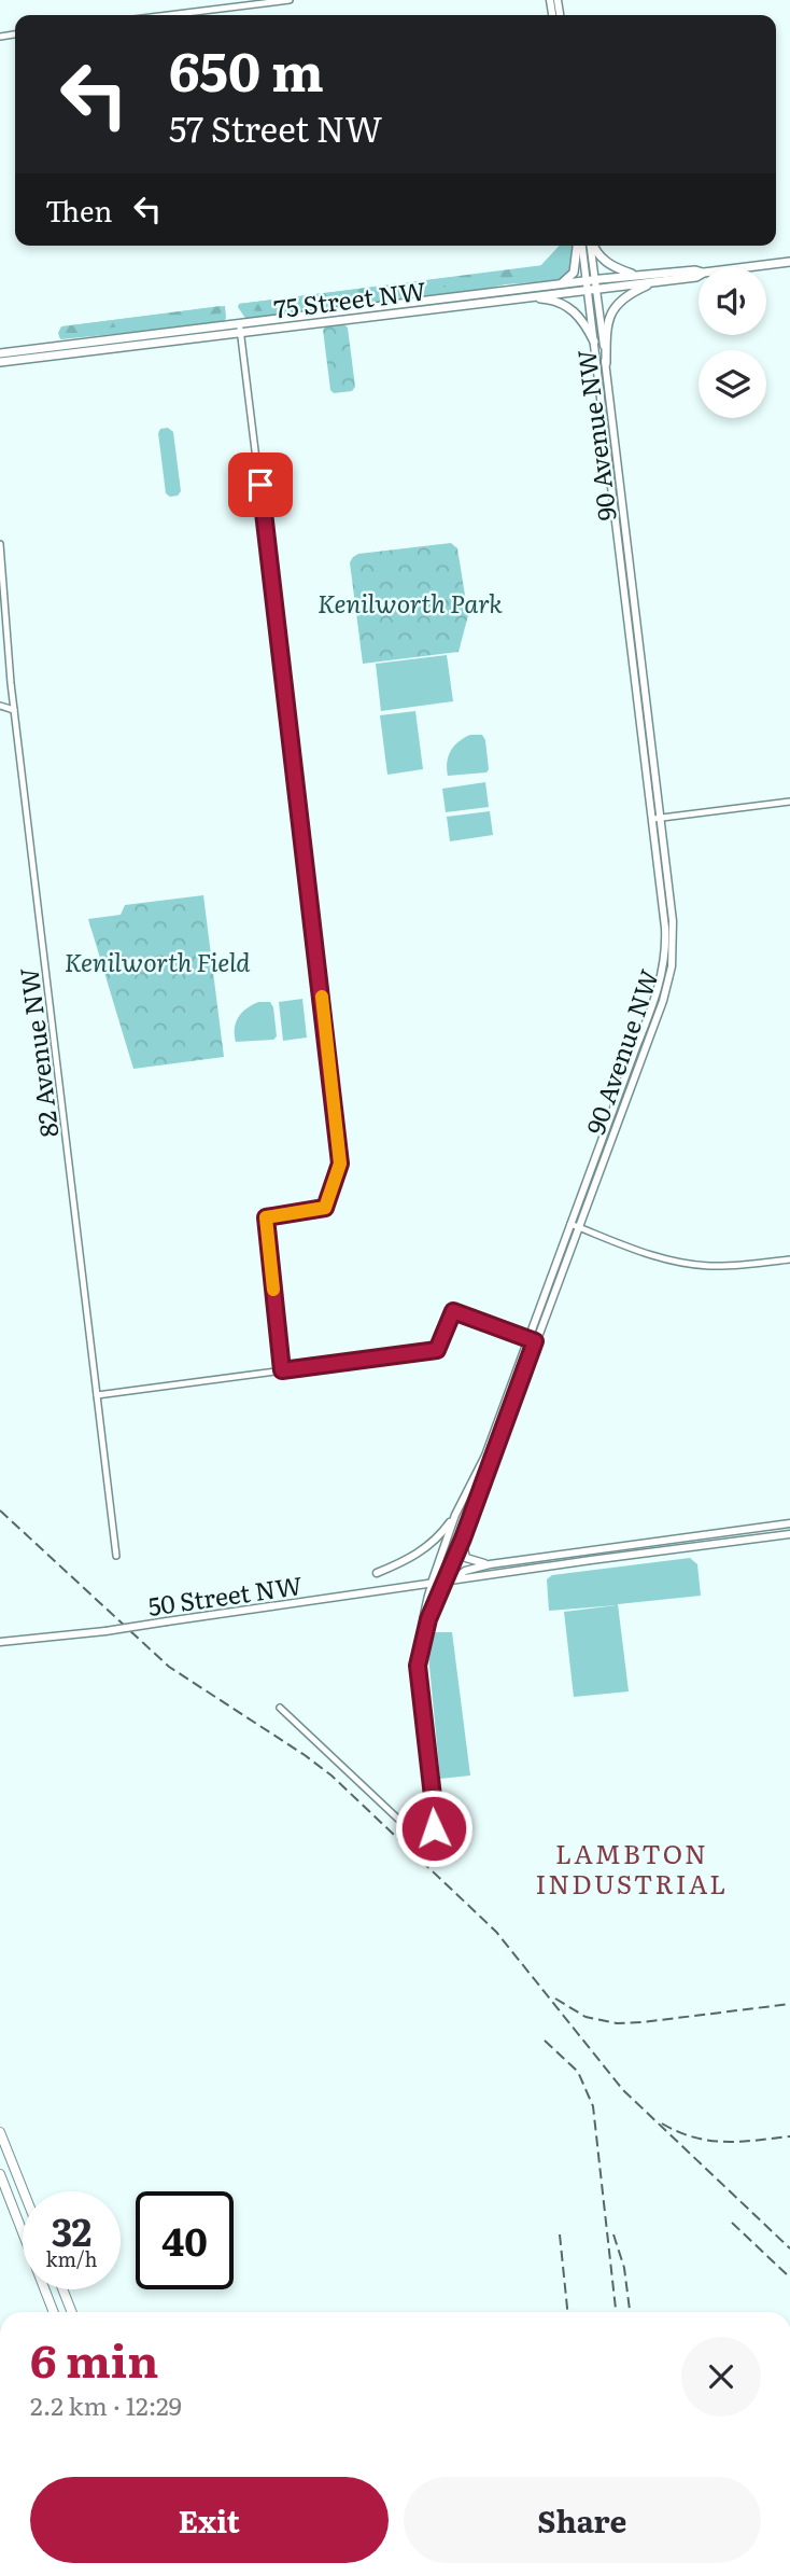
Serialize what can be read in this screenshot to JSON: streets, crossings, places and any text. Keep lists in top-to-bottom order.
{
  "streets": {
    "main road": ["75 Street NW", "90 Avenue NW", "50 Street NW"],
    "street": ["82 Avenue NW"]
  },
  "crossings": [
    ["75 Street NW", "90 Avenue NW"],
    ["90 Avenue NW", "50 Street NW"]
  ],
  "districts": ["LAMBTON INDUSTRIAL"],
  "parks": ["Kenilworth Park", "Kenilworth Field"],
  "page": {
    "turn": ["650 m", "57 Street NW"],
    "then": "Then",
    "speed": "32 km/h",
    "limit": "40",
    "heading": ["6 min", "2.2 km · 12:29"],
    "buttons": ["Exit", "Share"]
  }
}
